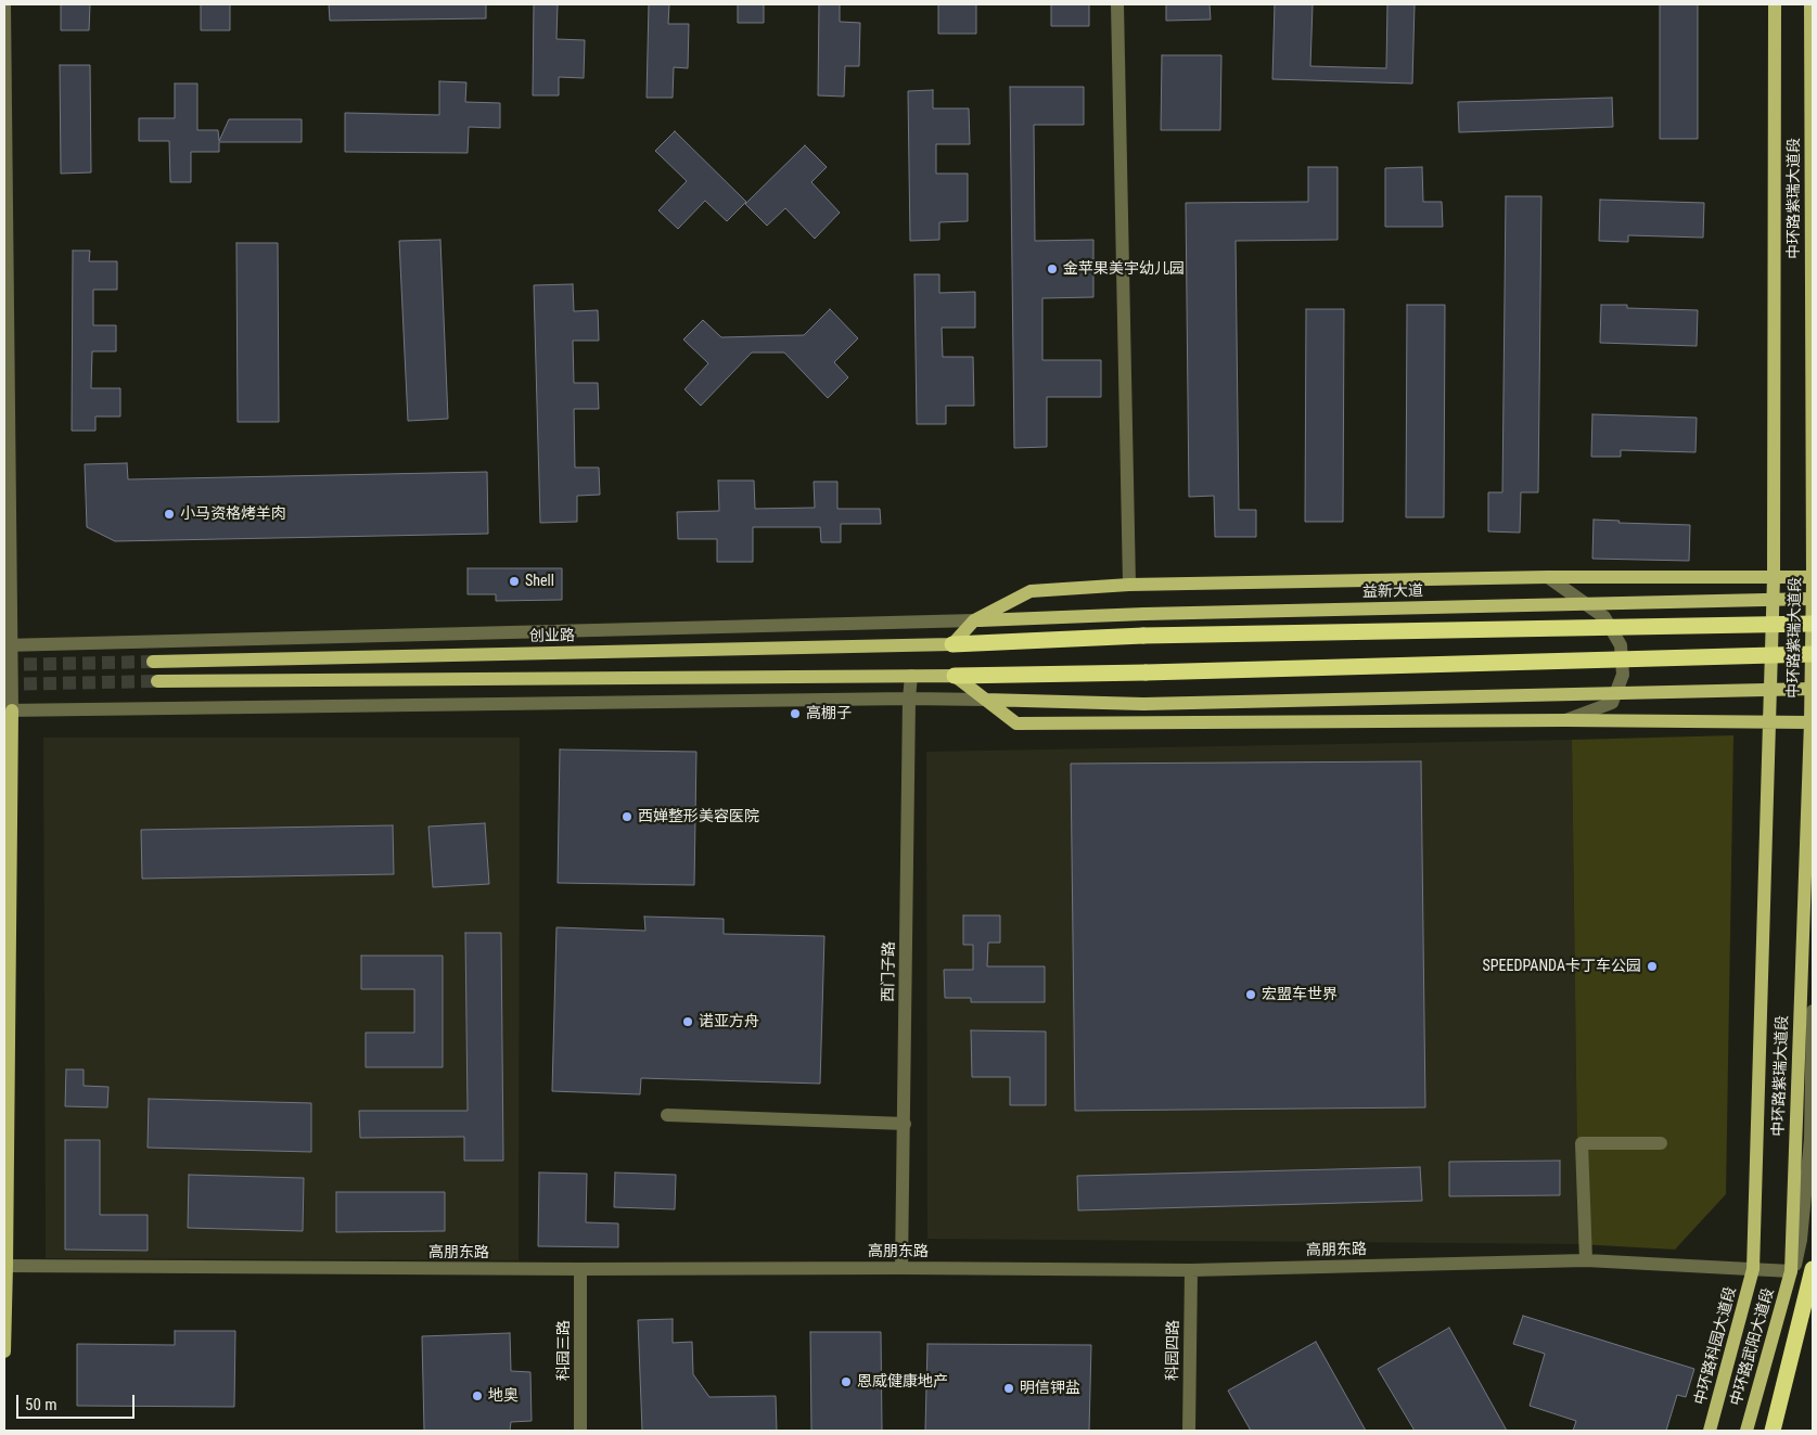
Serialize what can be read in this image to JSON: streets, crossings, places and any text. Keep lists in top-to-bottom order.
{
  "streets": {
    "main road": [
      "中环路紫瑞大道段",
      "益新大道",
      "创业路",
      "中环路科园大道段",
      "中环路武阳大道段"
    ],
    "street": [
      "西门子路",
      "高朋东路",
      "科园三路",
      "科园四路"
    ]
  },
  "crossings": [
    ["中环路紫瑞大道段", "高朋东路"],
    ["中环路紫瑞大道段", "中环路科园大道段"],
    ["中环路紫瑞大道段", "中环路武阳大道段"],
    ["西门子路", "高朋东路"],
    ["高朋东路", "中环路科园大道段"],
    ["高朋东路", "中环路武阳大道段"],
    ["高朋东路", "科园三路"],
    ["高朋东路", "科园四路"]
  ],
  "places": [
    "金苹果美宇幼儿园",
    "小马资格烤羊肉",
    "Shell",
    "高棚子",
    "西婵整形美容医院",
    "SPEEDPANDA卡丁车公园",
    "宏盟车世界",
    "诺亚方舟",
    "恩威健康地产",
    "明信钾盐",
    "地奥"
  ],
  "scale_bar": "50 m"
}
